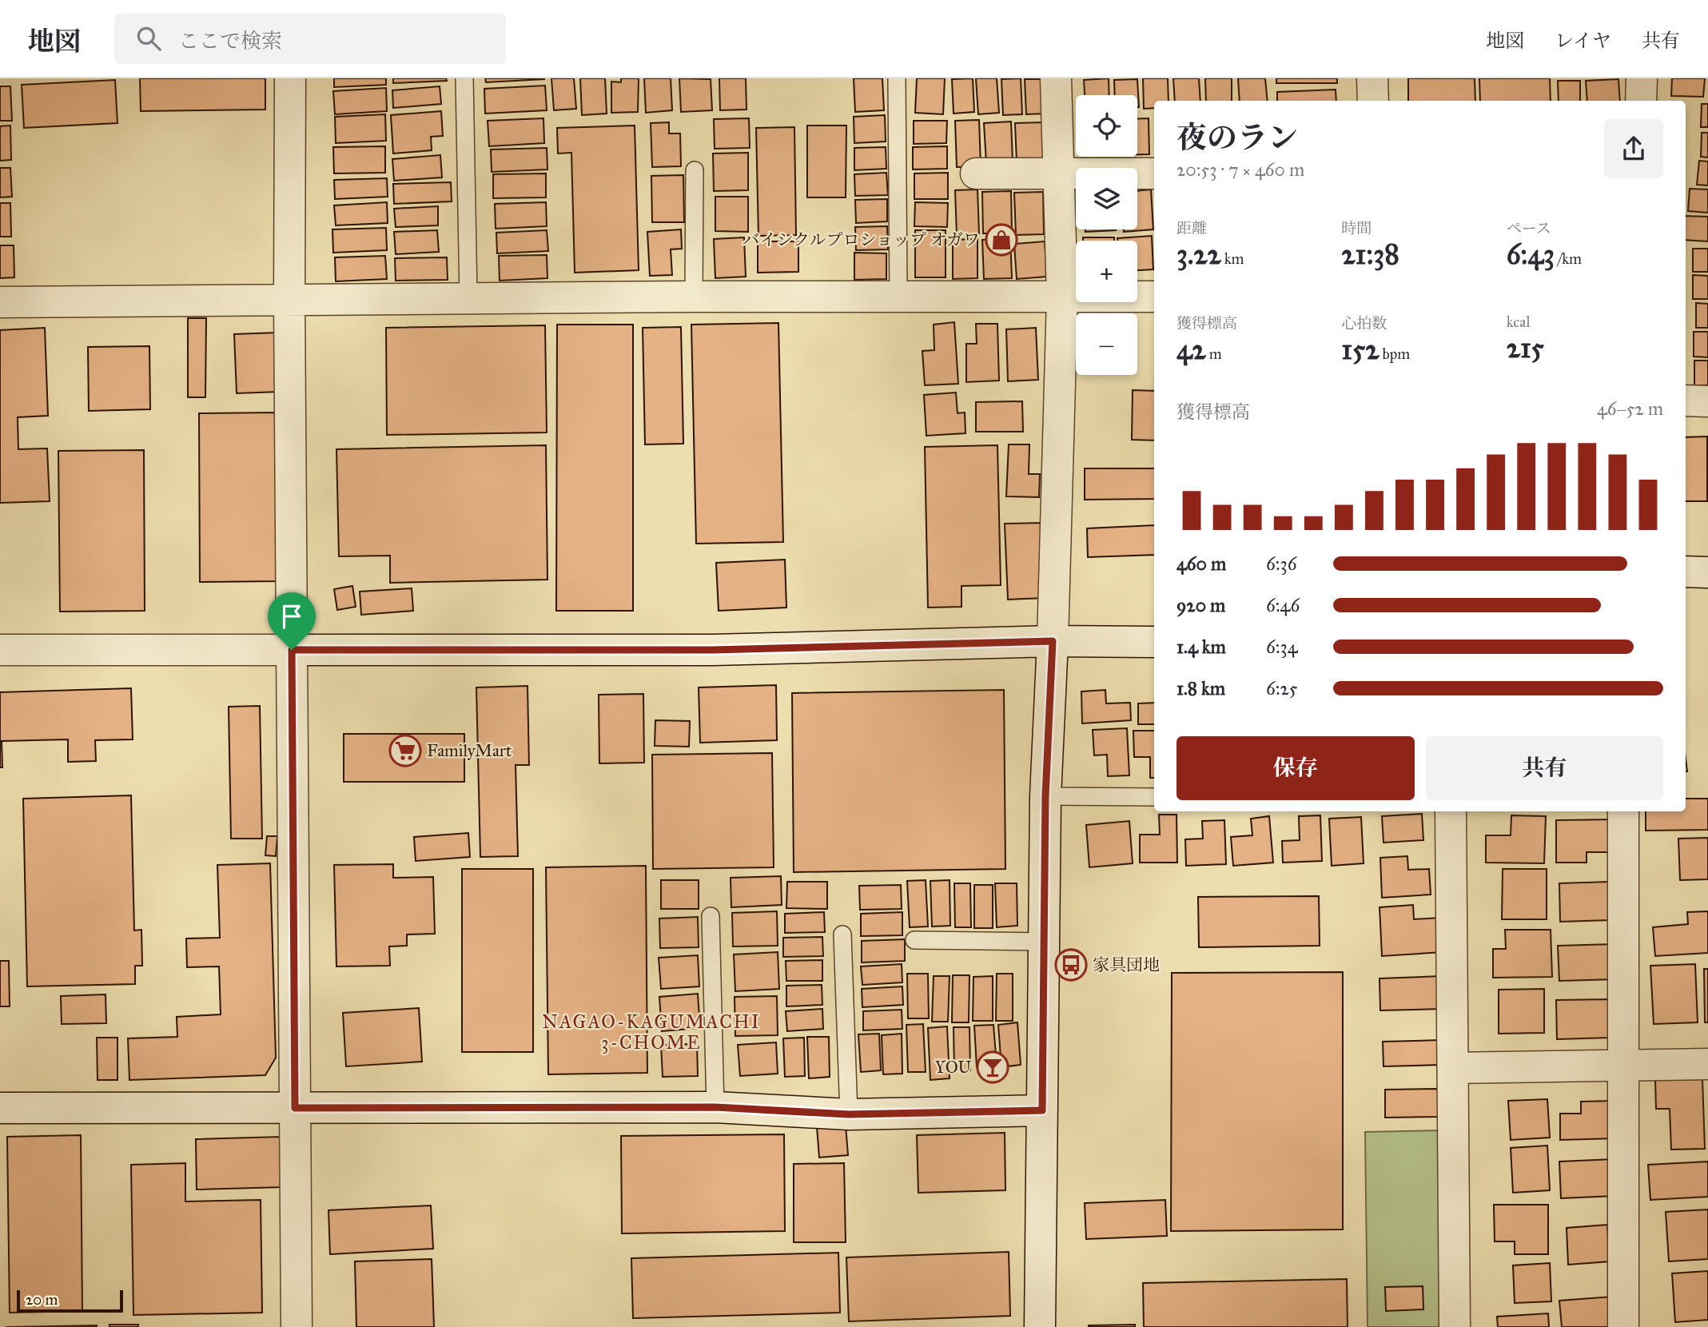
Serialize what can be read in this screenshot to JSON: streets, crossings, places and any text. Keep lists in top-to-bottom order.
{
  "districts": ["NAGAO-KAGUMACHI 3-CHOME"],
  "places": {
    "shop": ["バイシクルプロショップ オガワ"],
    "supermarket": ["FamilyMart"],
    "bus stop": ["家具団地"],
    "bar": ["YOU"]
  },
  "scale_bar": "20 m",
  "page": {
    "header": "地図",
    "search": "ここで検索",
    "nav": ["地図", "レイヤ", "共有"],
    "map_buttons": ["+", "−"],
    "heading": ["夜のラン", "20:53 · 7 × 460 m"],
    "stats": [
      ["距離", "3.22 km"],
      ["時間", "21:38"],
      ["ペース", "6:43 /km"],
      ["獲得標高", "42 m"],
      ["心拍数", "152 bpm"],
      ["kcal", "215"]
    ],
    "chart": ["獲得標高", "46–52 m"],
    "list": [
      {
        "name": "460 m",
        "note": "6:36"
      },
      {
        "name": "920 m",
        "note": "6:46"
      },
      {
        "name": "1.4 km",
        "note": "6:34"
      },
      {
        "name": "1.8 km",
        "note": "6:25"
      }
    ],
    "buttons": ["保存", "共有"],
    "scale": "20 m"
  }
}
